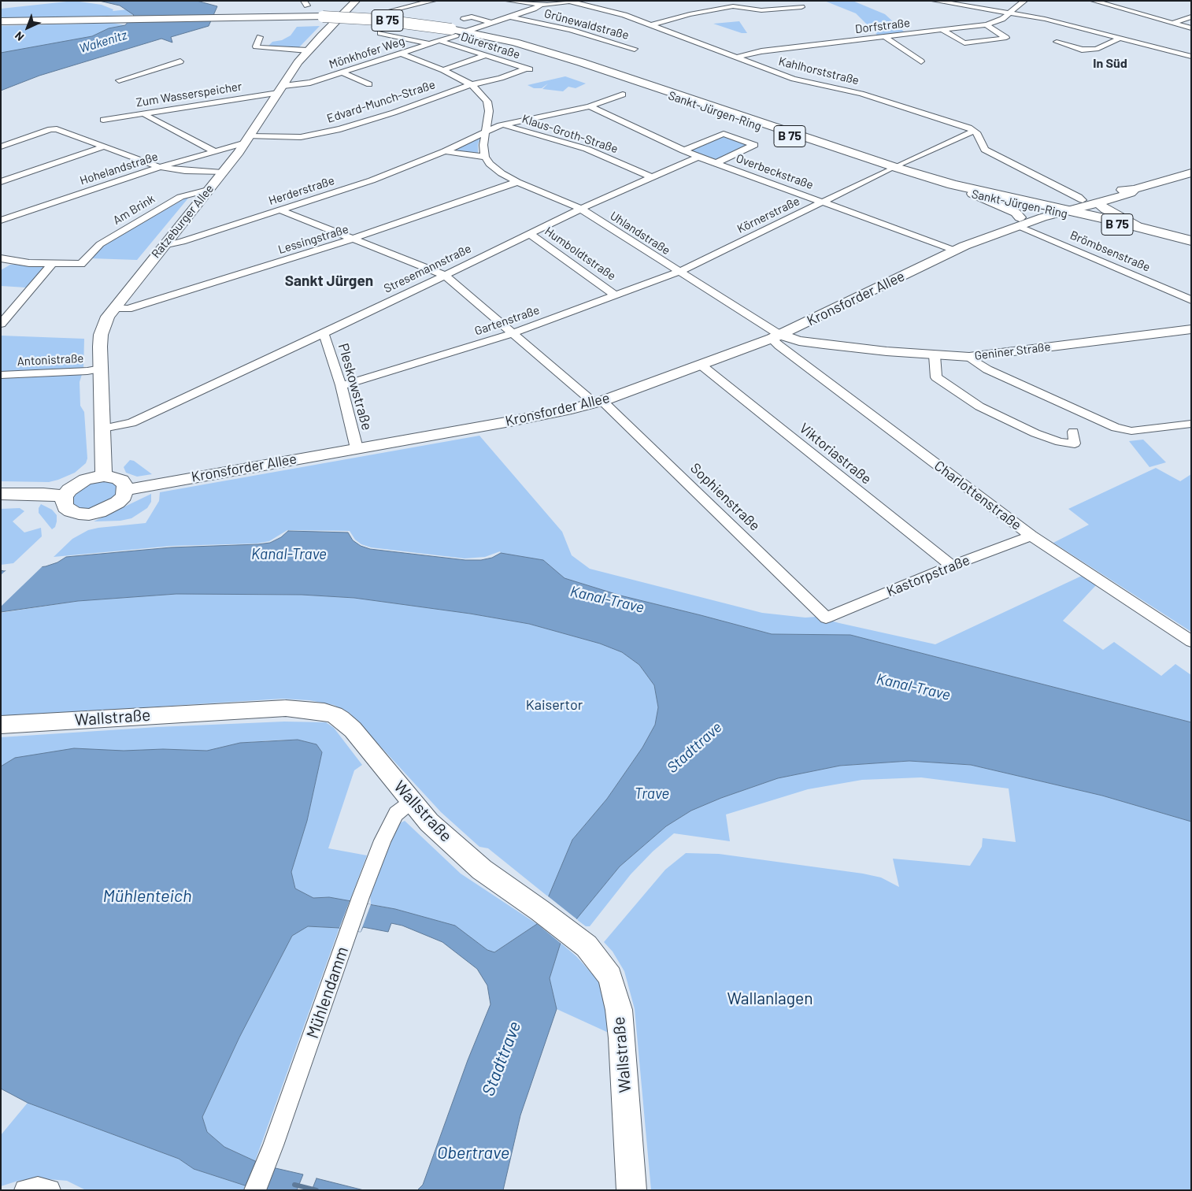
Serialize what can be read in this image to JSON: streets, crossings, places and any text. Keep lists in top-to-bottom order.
{
  "streets": {
    "main road": [
      "B 75",
      "Sankt-Jürgen-Ring",
      "Ratzeburger Allee",
      "Kronsforder Allee",
      "Geniner Straße",
      "Wallstraße"
    ],
    "street": [
      "Grünewaldstraße",
      "Dorfstraße",
      "Dürerstraße",
      "Mönkhofer Weg",
      "Kahlhorststraße",
      "Zum Wasserspeicher",
      "Edvard-Munch-Straße",
      "Klaus-Groth-Straße",
      "Hohelandstraße",
      "Overbeckstraße",
      "Herderstraße",
      "Am Brink",
      "Körnerstraße",
      "Uhlandstraße",
      "Lessingstraße",
      "Brömbsenstraße",
      "Humboldtstraße",
      "Stresemannstraße",
      "Gartenstraße",
      "Antonistraße",
      "Pleskowstraße",
      "Viktoriastraße",
      "Charlottenstraße",
      "Sophienstraße",
      "Kastorpstraße",
      "Mühlendamm"
    ]
  },
  "crossings": [
    ["Grünewaldstraße", "Mönkhofer Weg"],
    ["Dorfstraße", "Kahlhorststraße"],
    ["Dürerstraße", "Mönkhofer Weg"],
    ["Dürerstraße", "Edvard-Munch-Straße"],
    ["Mönkhofer Weg", "Kahlhorststraße"],
    ["Mönkhofer Weg", "Zum Wasserspeicher"],
    ["Mönkhofer Weg", "Sankt-Jürgen-Ring"],
    ["Mönkhofer Weg", "Ratzeburger Allee"],
    ["Kahlhorststraße", "Körnerstraße"],
    ["Zum Wasserspeicher", "Ratzeburger Allee"],
    ["Edvard-Munch-Straße", "Hohelandstraße"],
    ["Edvard-Munch-Straße", "Ratzeburger Allee"],
    ["Sankt-Jürgen-Ring", "Körnerstraße"],
    ["Sankt-Jürgen-Ring", "Ratzeburger Allee"],
    ["Sankt-Jürgen-Ring", "Kronsforder Allee"],
    ["Klaus-Groth-Straße", "Herderstraße"],
    ["Klaus-Groth-Straße", "Stresemannstraße"],
    ["Hohelandstraße", "Ratzeburger Allee"],
    ["Overbeckstraße", "Herderstraße"],
    ["Overbeckstraße", "Körnerstraße"],
    ["Overbeckstraße", "Stresemannstraße"],
    ["Overbeckstraße", "Kronsforder Allee"],
    ["Herderstraße", "Ratzeburger Allee"],
    ["Herderstraße", "Sophienstraße"],
    ["Am Brink", "Ratzeburger Allee"],
    ["Körnerstraße", "Uhlandstraße"],
    ["Körnerstraße", "Gartenstraße"],
    ["Ratzeburger Allee", "Lessingstraße"],
    ["Ratzeburger Allee", "Stresemannstraße"],
    ["Ratzeburger Allee", "Antonistraße"],
    ["Uhlandstraße", "Lessingstraße"],
    ["Uhlandstraße", "Stresemannstraße"],
    ["Uhlandstraße", "Kronsforder Allee"],
    ["Uhlandstraße", "Gartenstraße"],
    ["Uhlandstraße", "Geniner Straße"],
    ["Uhlandstraße", "Charlottenstraße"],
    ["Lessingstraße", "Sophienstraße"],
    ["Brömbsenstraße", "Kronsforder Allee"],
    ["Humboldtstraße", "Stresemannstraße"],
    ["Humboldtstraße", "Gartenstraße"],
    ["Stresemannstraße", "Pleskowstraße"],
    ["Stresemannstraße", "Sophienstraße"],
    ["Kronsforder Allee", "Geniner Straße"],
    ["Kronsforder Allee", "Pleskowstraße"],
    ["Kronsforder Allee", "Viktoriastraße"],
    ["Kronsforder Allee", "Charlottenstraße"],
    ["Kronsforder Allee", "Sophienstraße"],
    ["Gartenstraße", "Pleskowstraße"],
    ["Gartenstraße", "Sophienstraße"],
    ["Geniner Straße", "Charlottenstraße"],
    ["Viktoriastraße", "Kastorpstraße"],
    ["Charlottenstraße", "Kastorpstraße"],
    ["Sophienstraße", "Kastorpstraße"],
    ["Wallstraße", "Mühlendamm"]
  ],
  "districts": ["In Süd", "Sankt Jürgen"],
  "water": [
    "Wakenitz",
    "Kanal-Trave",
    "Stadttrave",
    "Trave",
    "Mühlenteich",
    "Obertrave"
  ],
  "parks": ["Kaisertor", "Wallanlagen"],
  "north": "bottom left"
}
